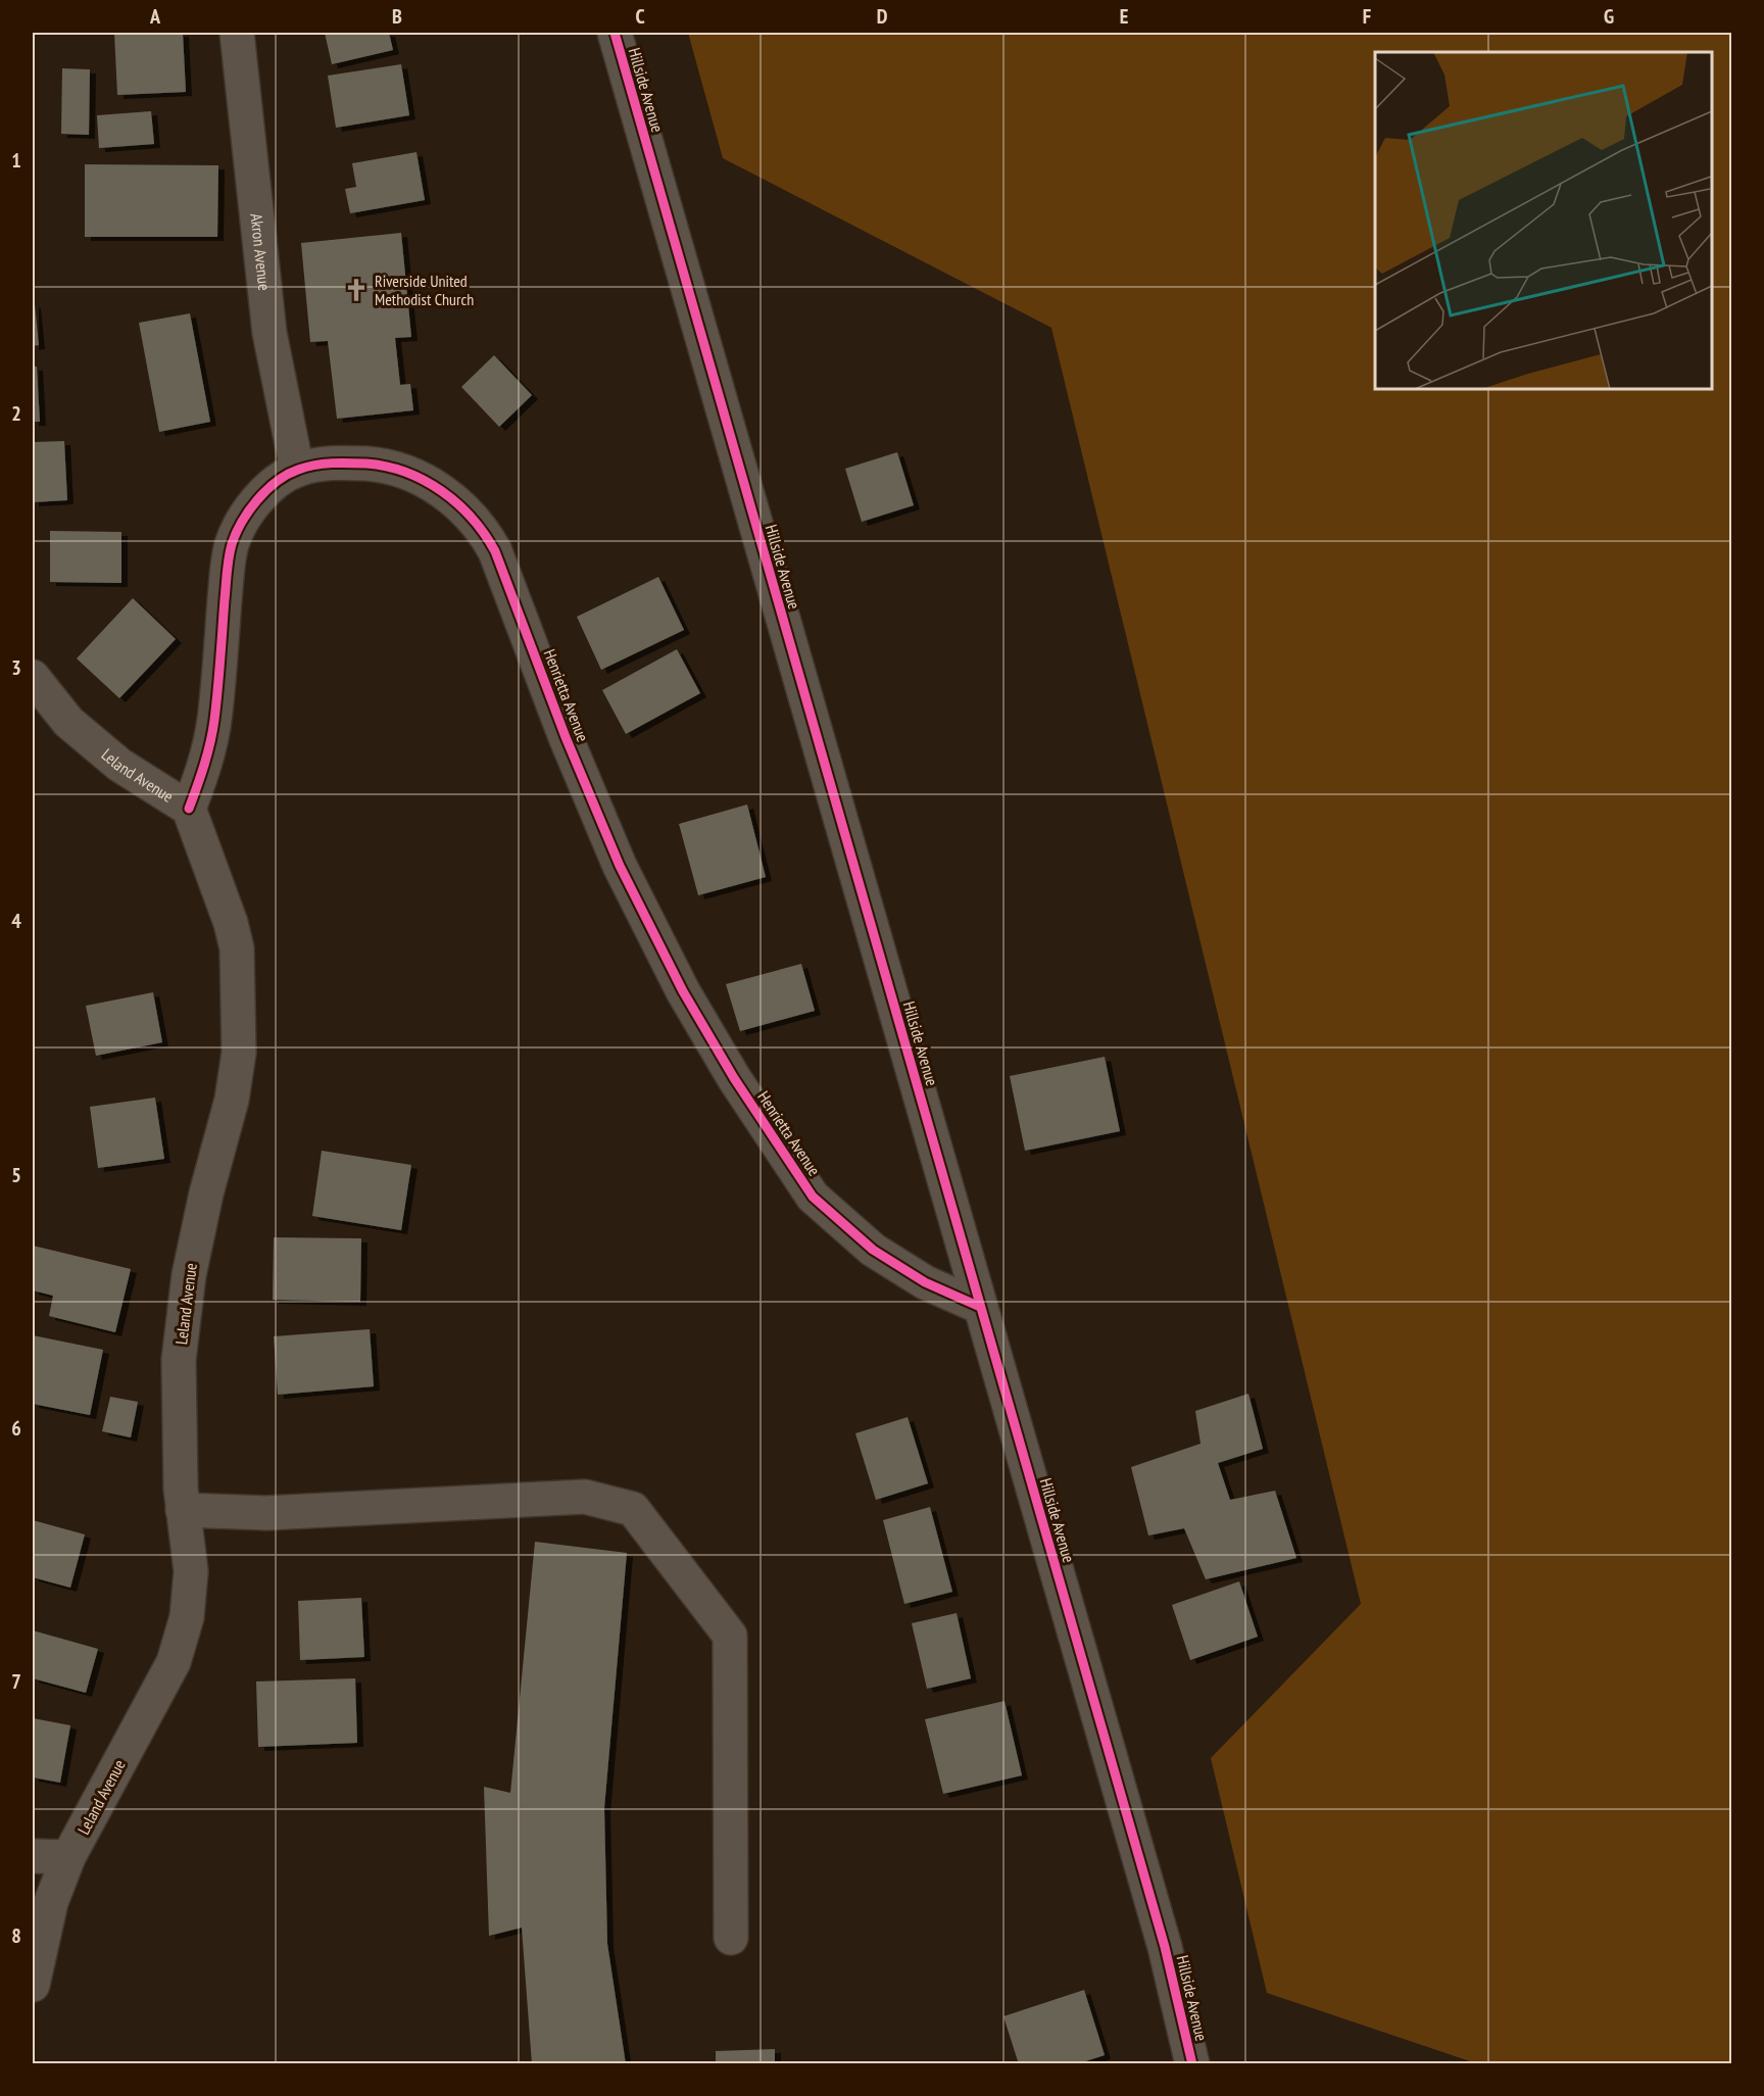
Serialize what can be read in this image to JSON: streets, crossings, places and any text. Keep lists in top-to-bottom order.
{
  "streets": {
    "street": [
      "Hillside Avenue",
      "Akron Avenue",
      "Henrietta Avenue",
      "Leland Avenue"
    ]
  },
  "crossings": [
    ["Hillside Avenue", "Henrietta Avenue"],
    ["Akron Avenue", "Henrietta Avenue"],
    ["Henrietta Avenue", "Leland Avenue"]
  ],
  "places": {
    "church": ["Riverside United Methodist Church"]
  },
  "grid": {
    "columns": [
      "A",
      "B",
      "C",
      "D",
      "E",
      "F",
      "G"
    ],
    "rows": [
      "1",
      "2",
      "3",
      "4",
      "5",
      "6",
      "7",
      "8"
    ]
  }
}
